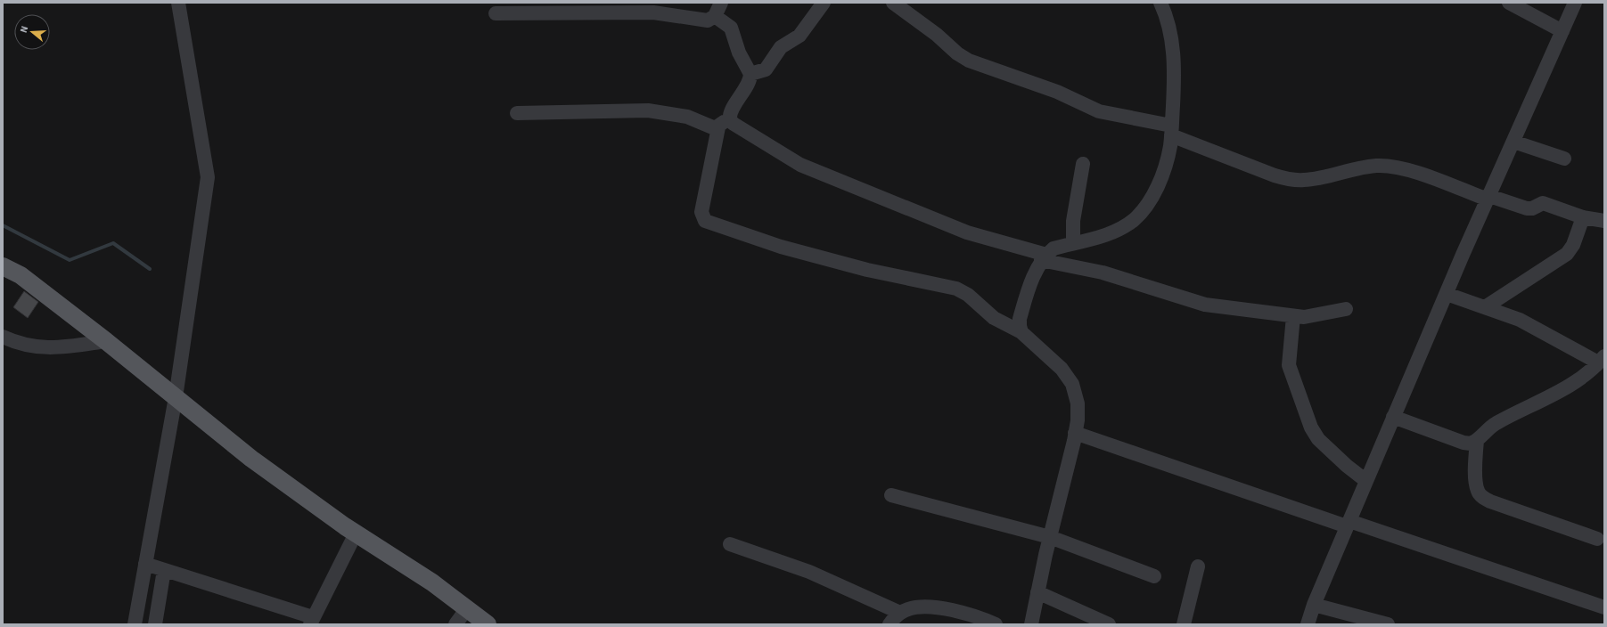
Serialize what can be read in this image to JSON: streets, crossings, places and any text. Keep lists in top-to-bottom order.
{
  "north": "left"
}
